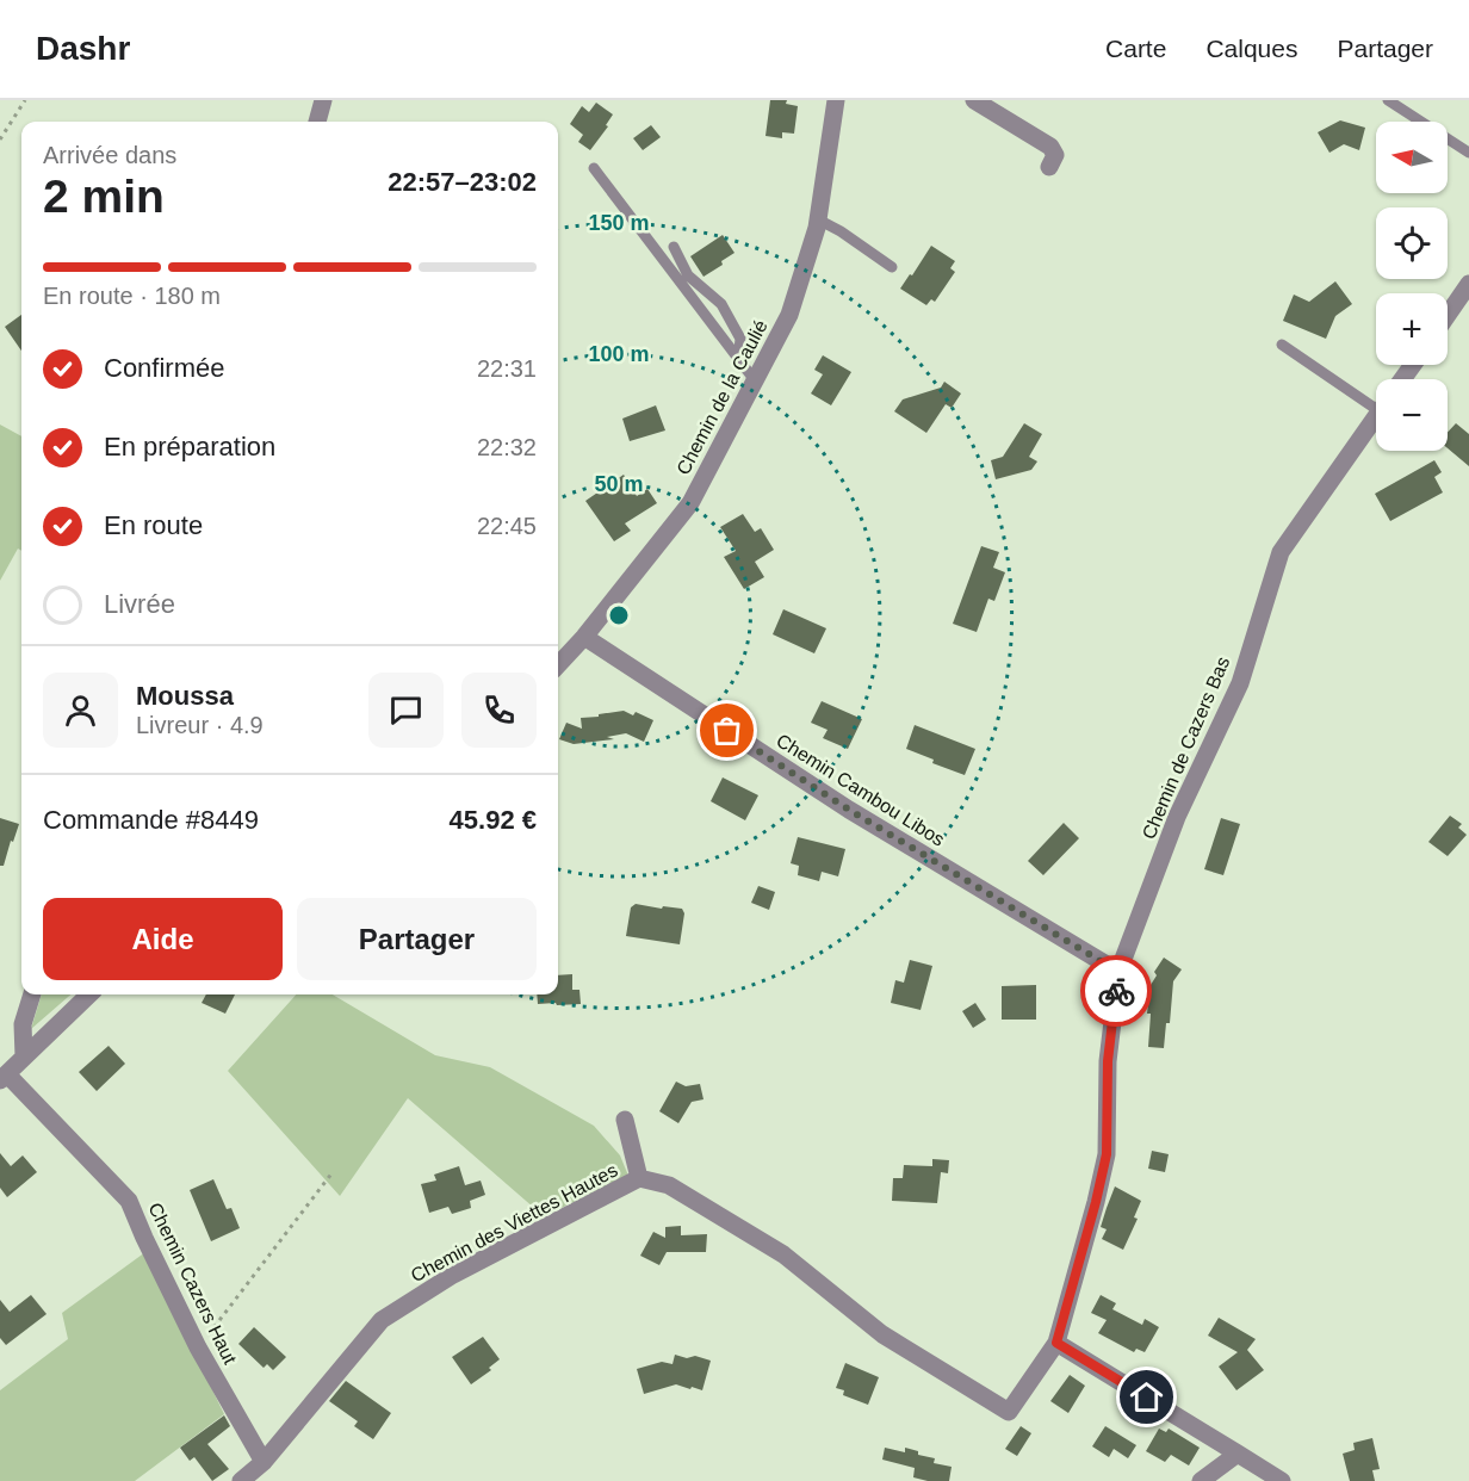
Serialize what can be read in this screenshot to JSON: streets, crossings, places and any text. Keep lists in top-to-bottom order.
{
  "streets": {
    "street": [
      "Chemin de la Caulié",
      "Chemin de Cazers Bas",
      "Chemin Cambou Libos",
      "Chemin des Viettes Hautes",
      "Chemin Cazers Haut"
    ]
  },
  "crossings": [
    ["Chemin de la Caulié", "Chemin Cambou Libos"],
    ["Chemin de Cazers Bas", "Chemin Cambou Libos"],
    ["Chemin de Cazers Bas", "Chemin des Viettes Hautes"],
    ["Chemin Cambou Libos", "Chemin des Viettes Hautes"],
    ["Chemin des Viettes Hautes", "Chemin Cazers Haut"]
  ],
  "north": "left",
  "page": {
    "header": "Dashr",
    "nav": ["Carte", "Calques", "Partager"],
    "map_buttons": ["+", "−"],
    "heading": ["2 min", "Arrivée dans", "22:57–23:02"],
    "panel": [
      "Moussa",
      "Livreur · 4.9",
      "Commande #8449",
      "45.92 €"
    ],
    "bar": "En route · 180 m",
    "list": [
      ["Confirmée", "22:31"],
      ["En préparation", "22:32"],
      ["En route", "22:45"],
      "Livrée"
    ],
    "buttons": ["Aide", "Partager"]
  },
  "rings": ["150 m", "100 m", "50 m"]
}
